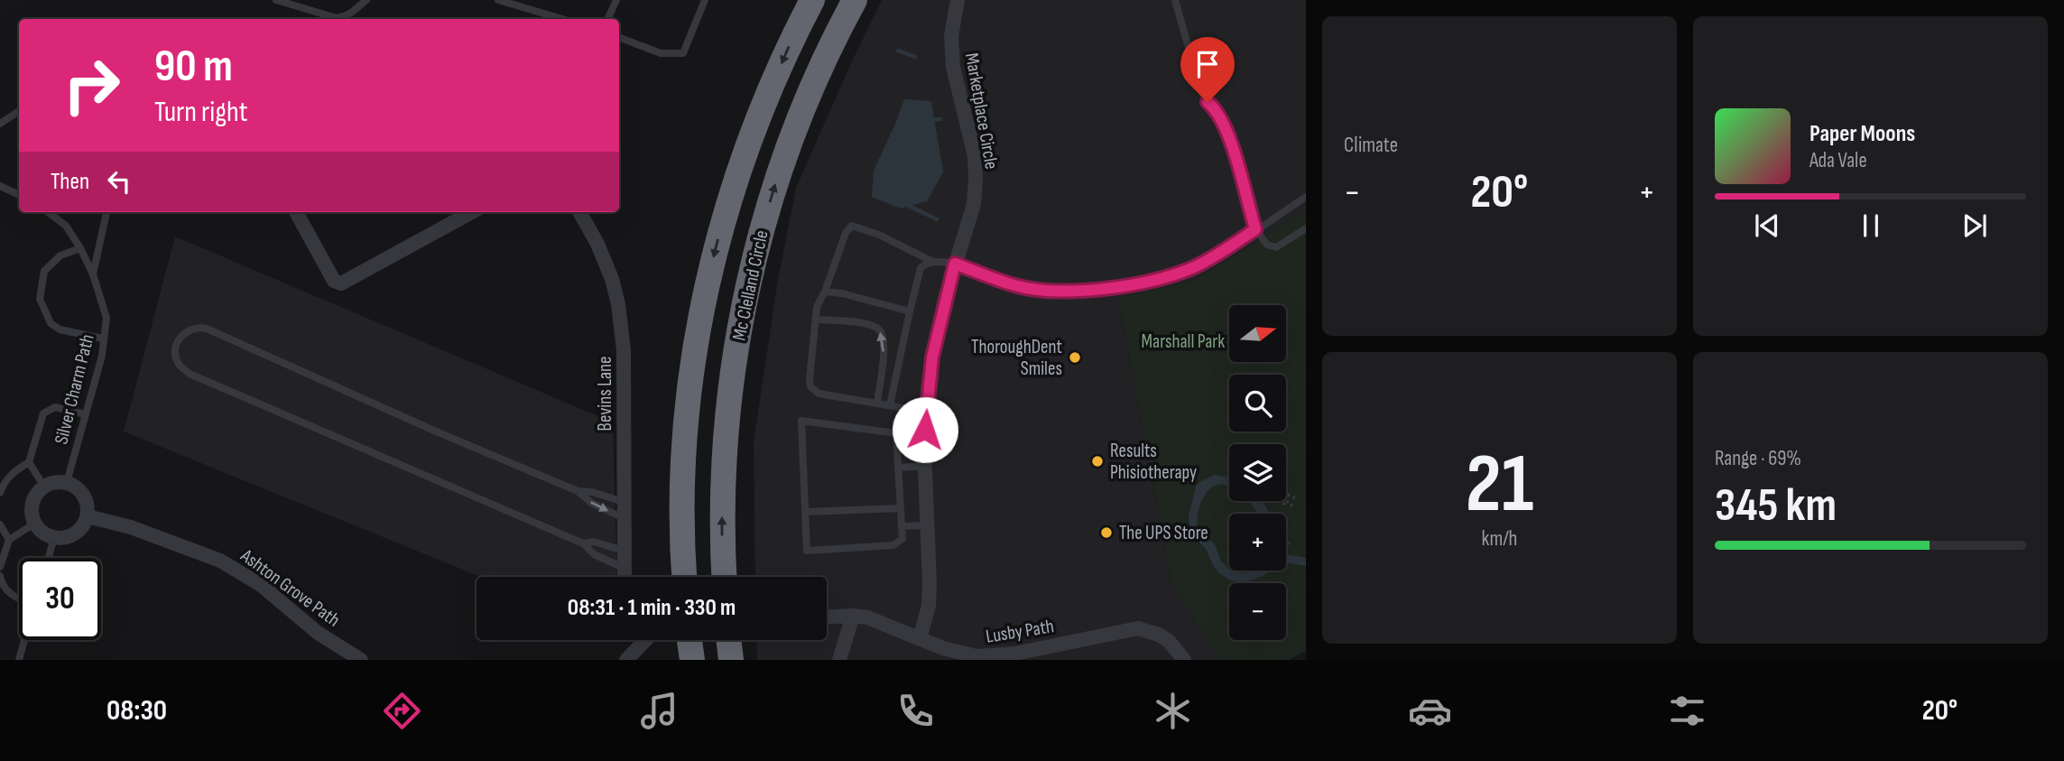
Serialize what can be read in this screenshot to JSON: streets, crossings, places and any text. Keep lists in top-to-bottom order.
{
  "streets": {
    "highway": ["Mc Clelland Circle"],
    "street": [
      "Marketplace Circle",
      "Bevins Lane",
      "Ashton Grove Path",
      "Lusby Path"
    ],
    "lane": ["Silver Charm Path"]
  },
  "crossings": [
    ["Marketplace Circle", "Lusby Path"],
    ["Silver Charm Path", "Ashton Grove Path"]
  ],
  "parks": ["Marshall Park"],
  "places": ["ThoroughDent Smiles", "Results Phisiotherapy", "The UPS Store"],
  "north": "right",
  "page": {
    "tile": [
      "Climate",
      ["21", "km/h"],
      ["Range · 69%", "345 km"]
    ],
    "turn": ["90 m", "Turn right"],
    "song": ["Paper Moons", "Ada Vale"],
    "then": "Then",
    "heat": ["−", "20°", "+"],
    "map_buttons": ["+", "−"],
    "limit": "30",
    "trip": "08:31 · 1 min · 330 m",
    "tabs": ["08:30", "20°"]
  }
}
